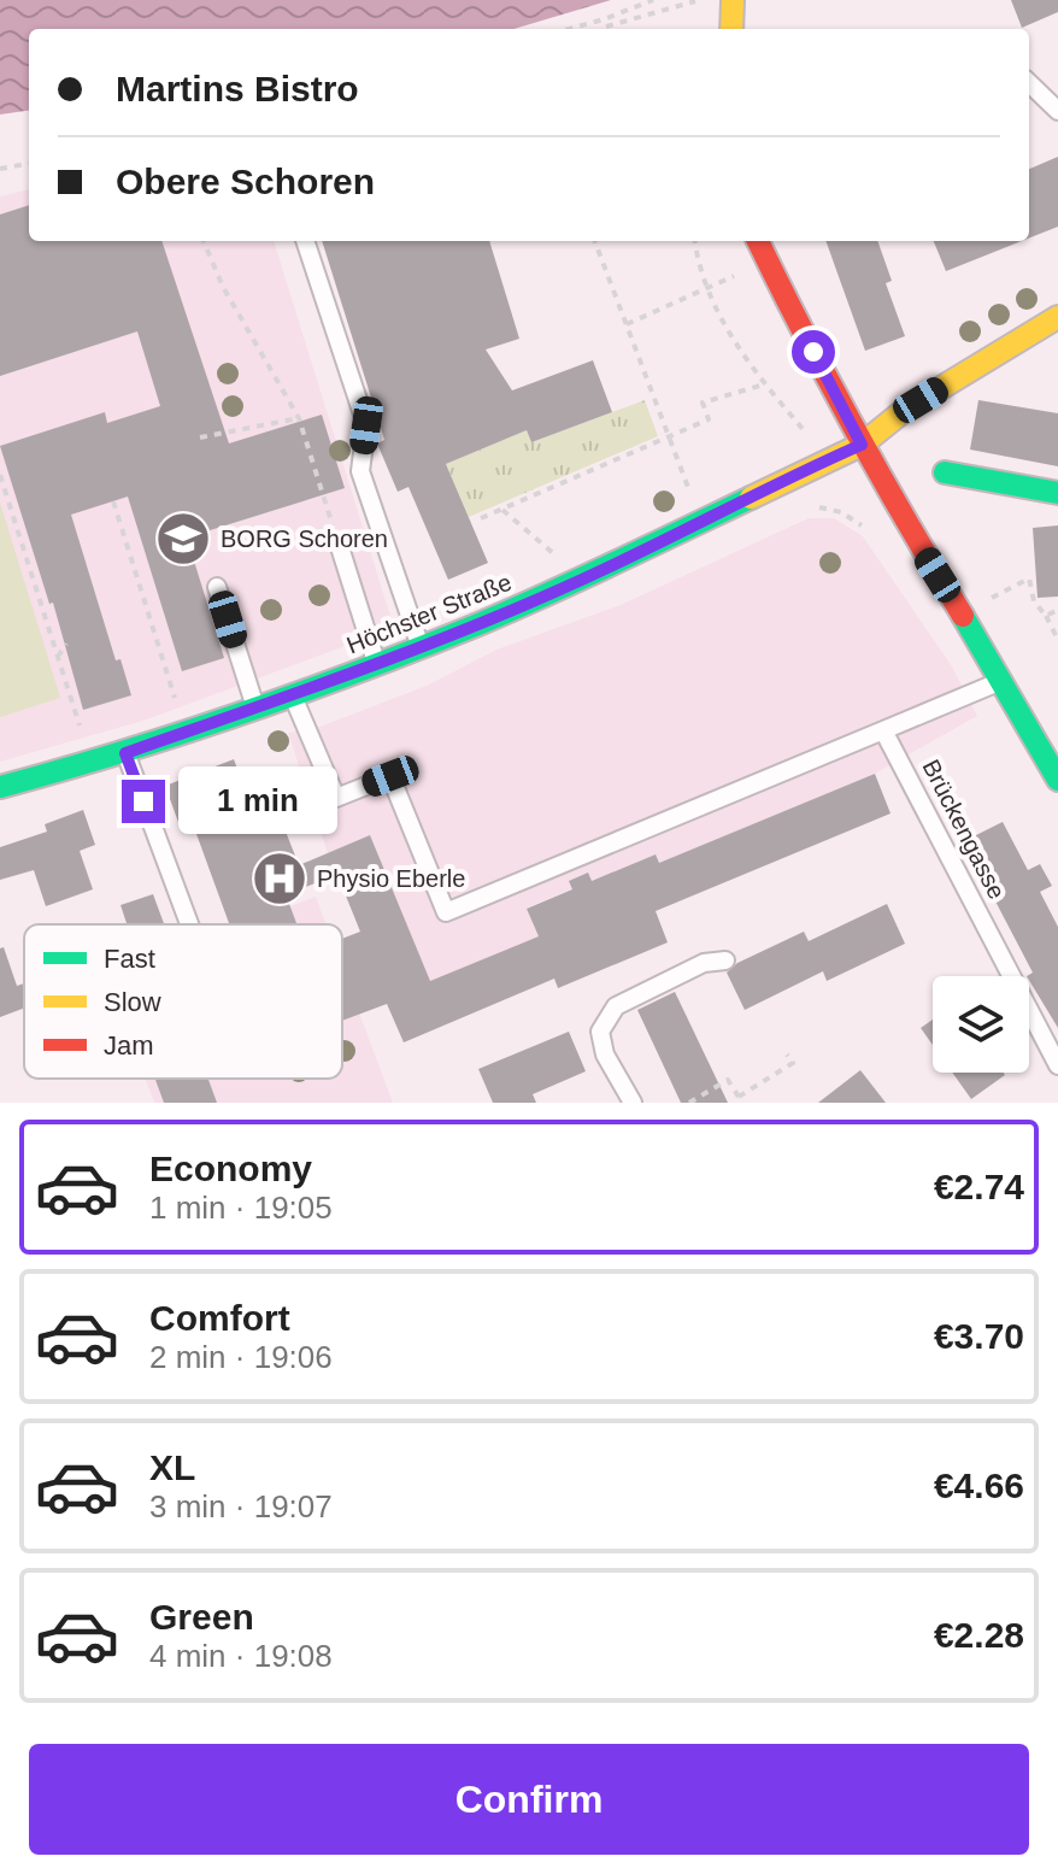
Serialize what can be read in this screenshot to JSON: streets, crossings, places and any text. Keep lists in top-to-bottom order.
{
  "streets": {
    "main road": ["Höchster Straße"],
    "lane": ["Brückengasse"]
  },
  "places": {
    "school or university": ["BORG Schoren"],
    "hospital": ["Physio Eberle"]
  },
  "legend": ["Fast", "Slow", "Jam"],
  "page": {
    "banner": ["Martins Bistro", "Obere Schoren"],
    "bubble": "1 min",
    "list": [
      {
        "name": "Economy",
        "note": "1 min · 19:05",
        "value": "€2.74"
      },
      {
        "name": "Comfort",
        "note": "2 min · 19:06",
        "value": "€3.70"
      },
      {
        "name": "XL",
        "note": "3 min · 19:07",
        "value": "€4.66"
      },
      {
        "name": "Green",
        "note": "4 min · 19:08",
        "value": "€2.28"
      }
    ],
    "buttons": "Confirm"
  }
}
